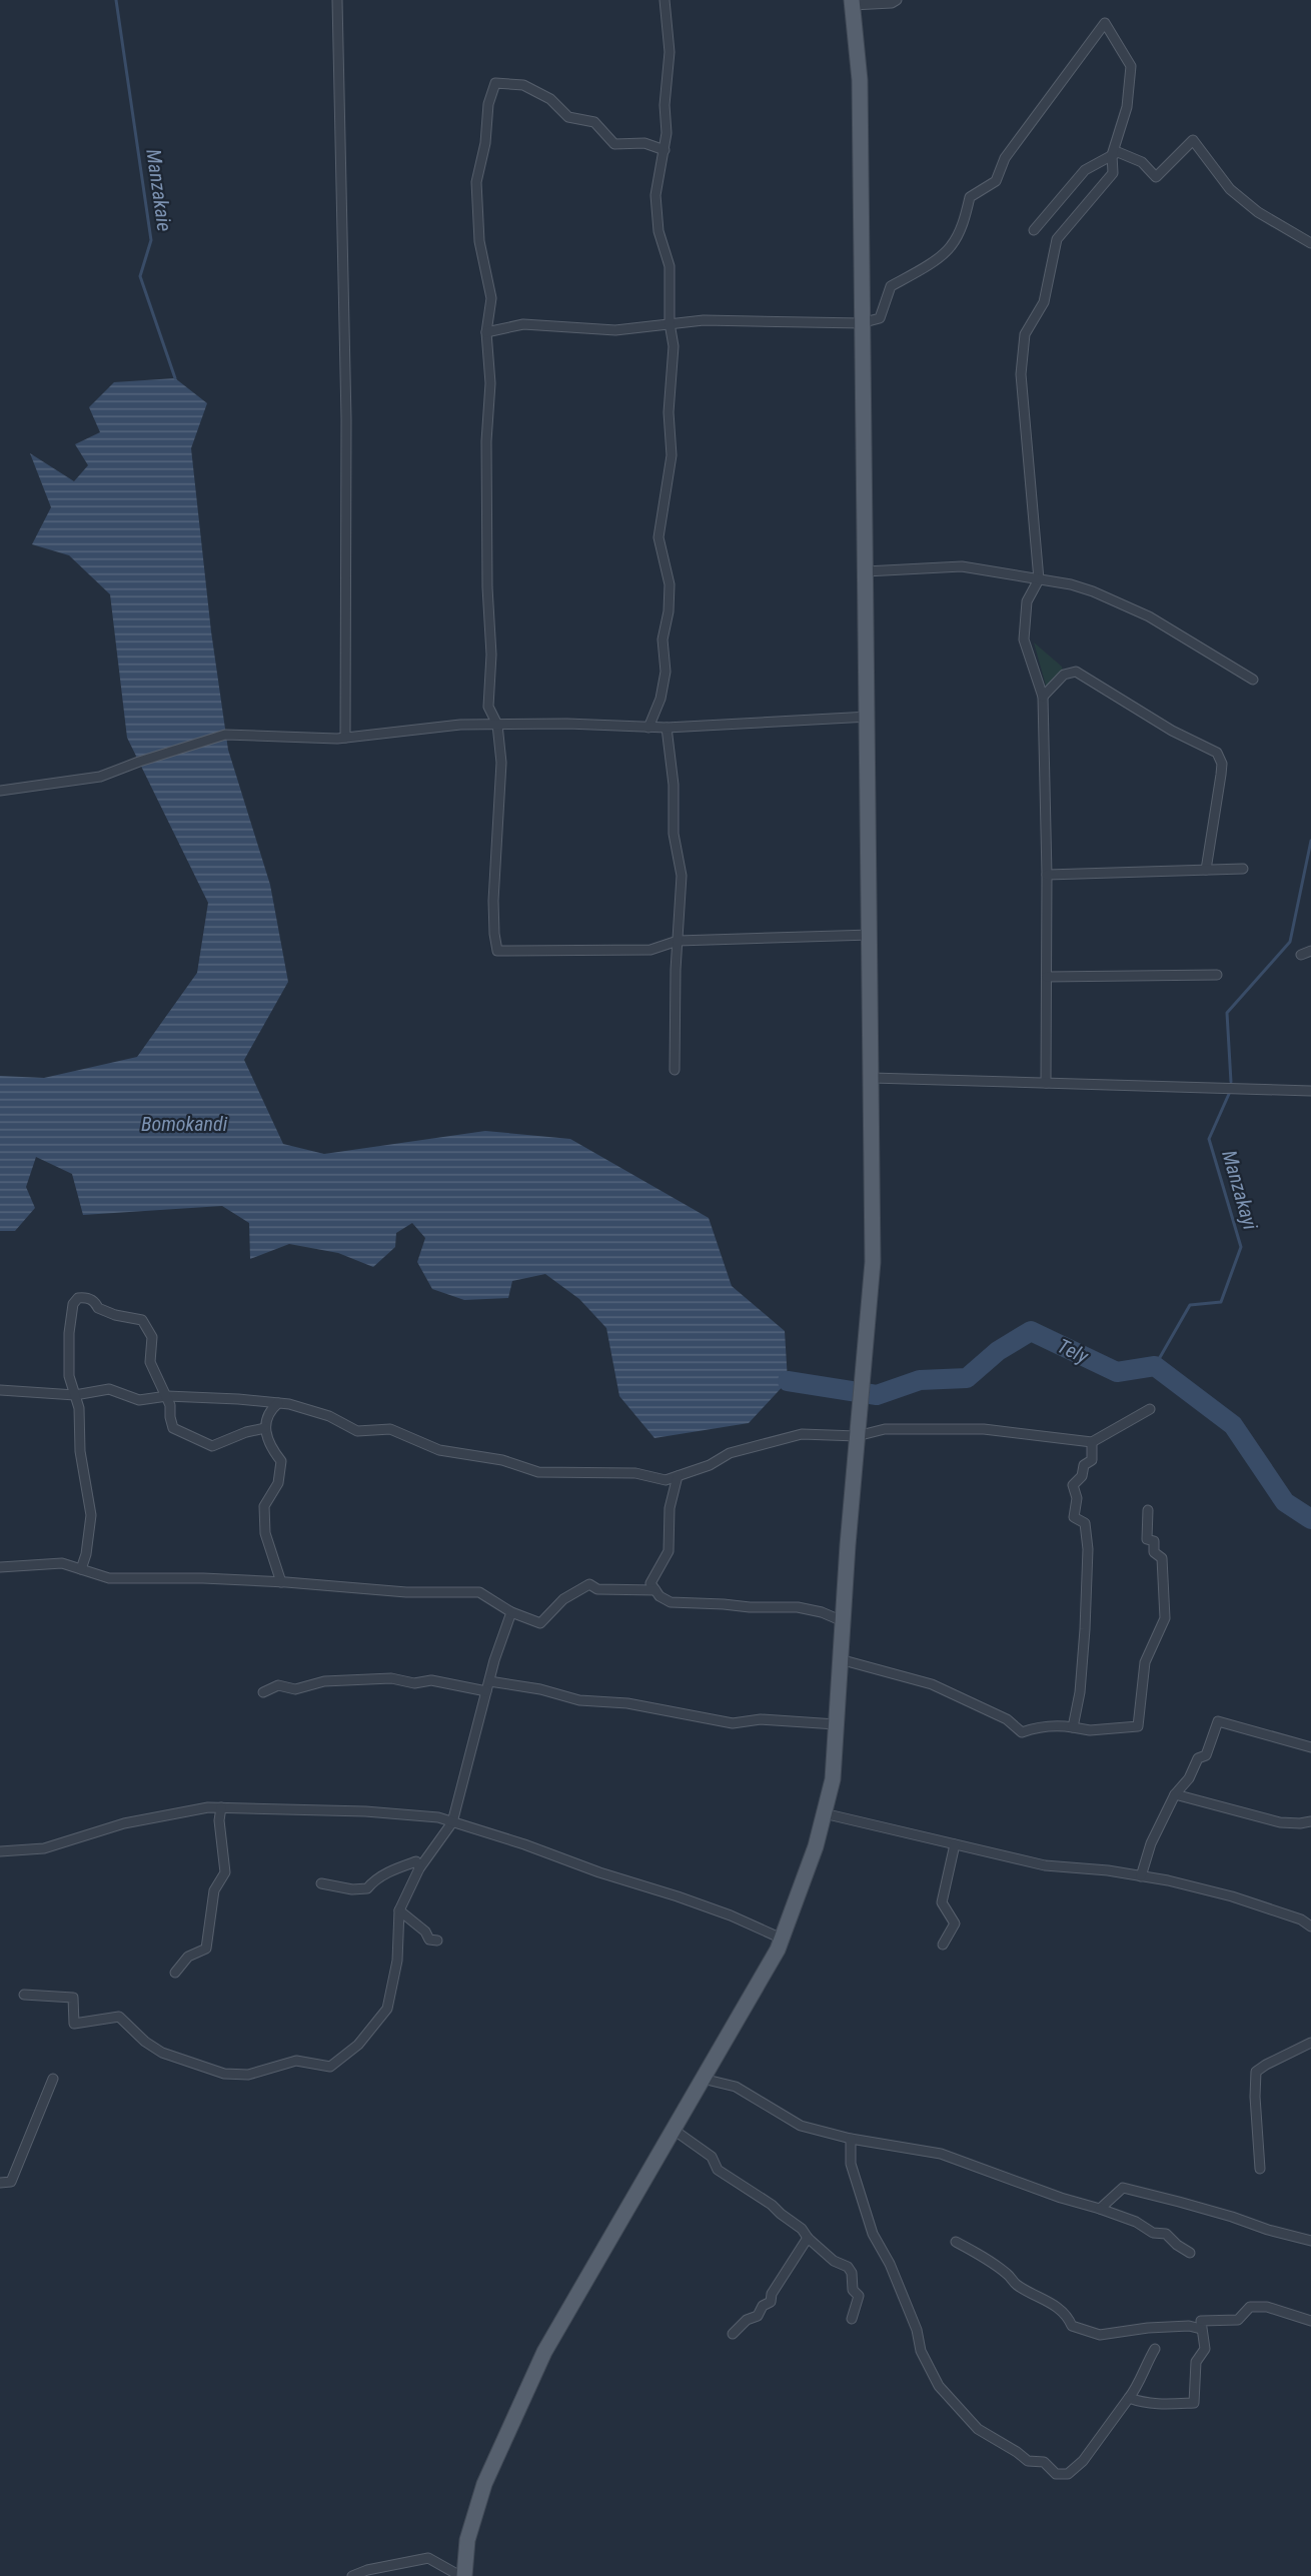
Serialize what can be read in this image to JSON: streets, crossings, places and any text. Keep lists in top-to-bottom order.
{
  "water": [
    "Manzakaie",
    "Bomokandi",
    "Manzakayi",
    "Tely"
  ]
}
